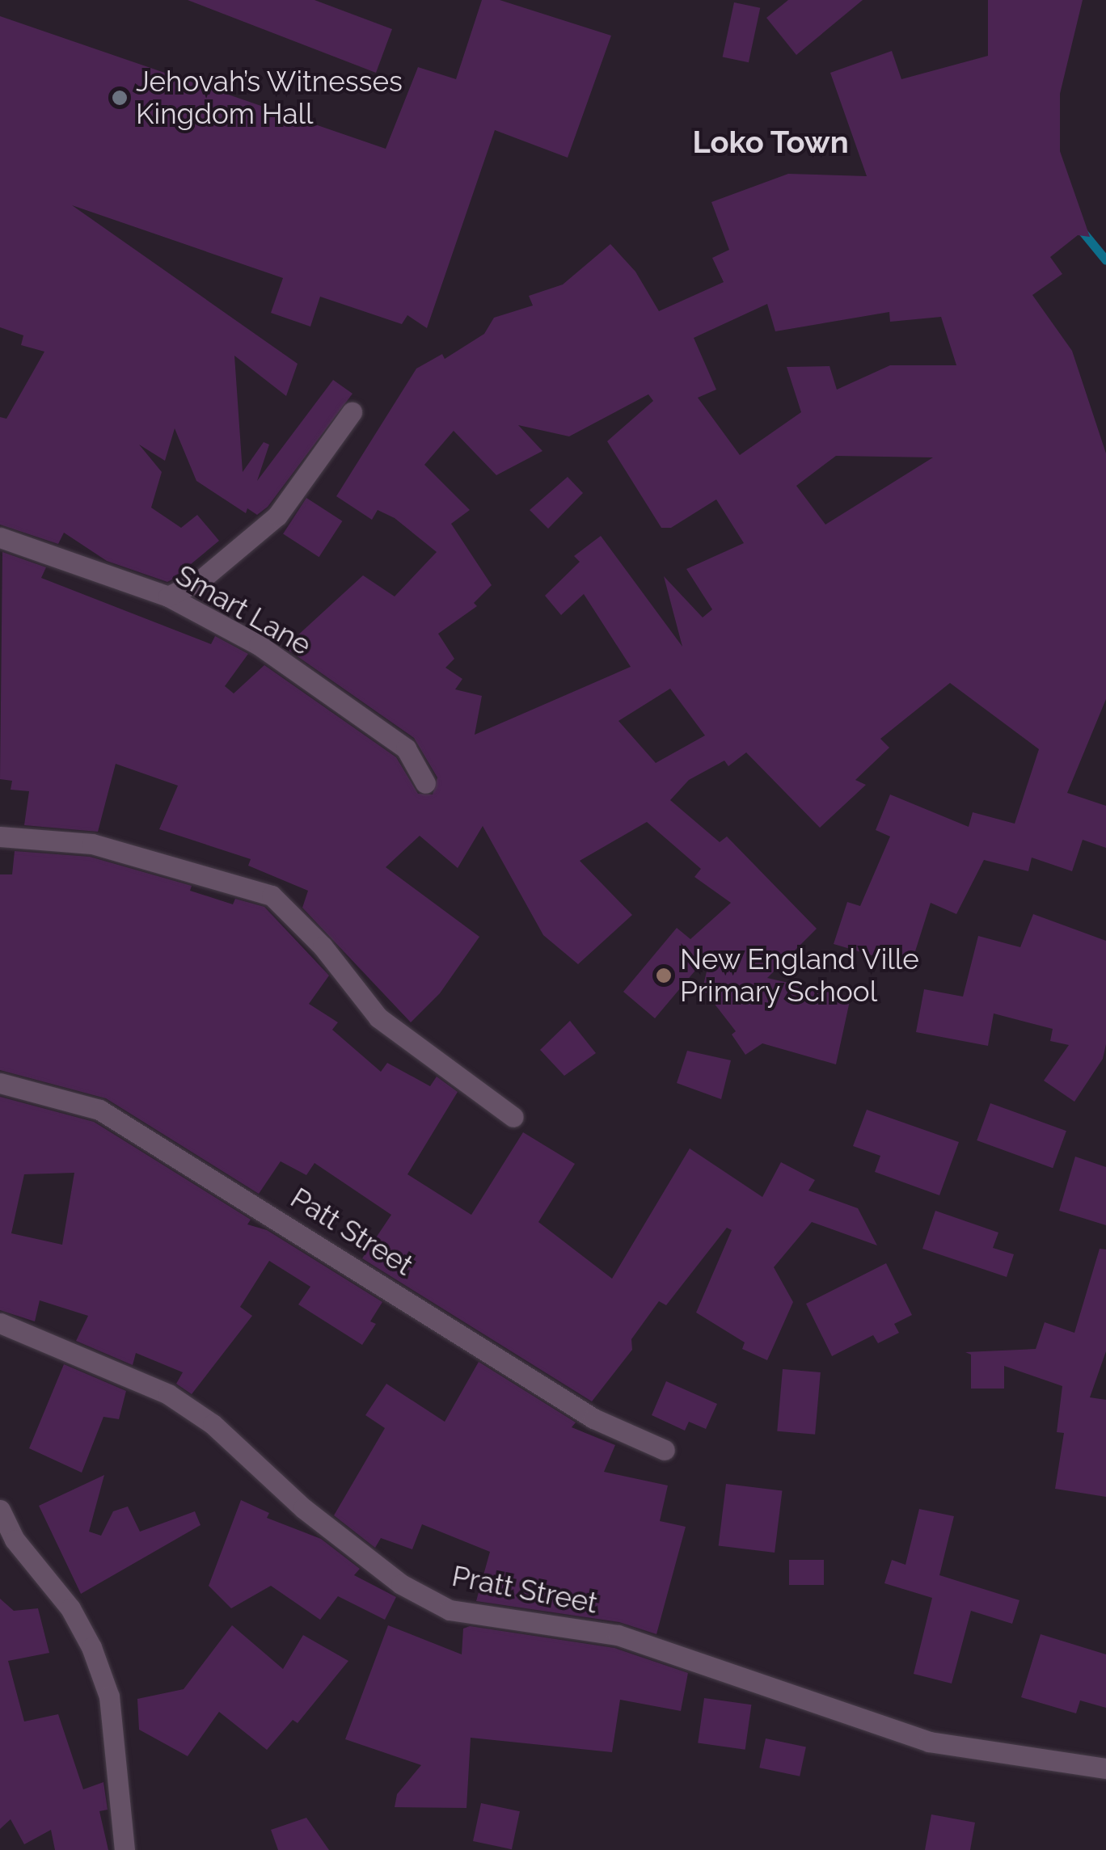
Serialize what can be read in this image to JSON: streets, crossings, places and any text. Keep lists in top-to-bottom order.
{
  "streets": {
    "street": ["Smart Lane", "Patt Street", "Pratt Street"]
  },
  "districts": ["Loko Town"],
  "places": ["Jehovah’s Witnesses Kingdom Hall", "New England Ville Primary School"]
}
